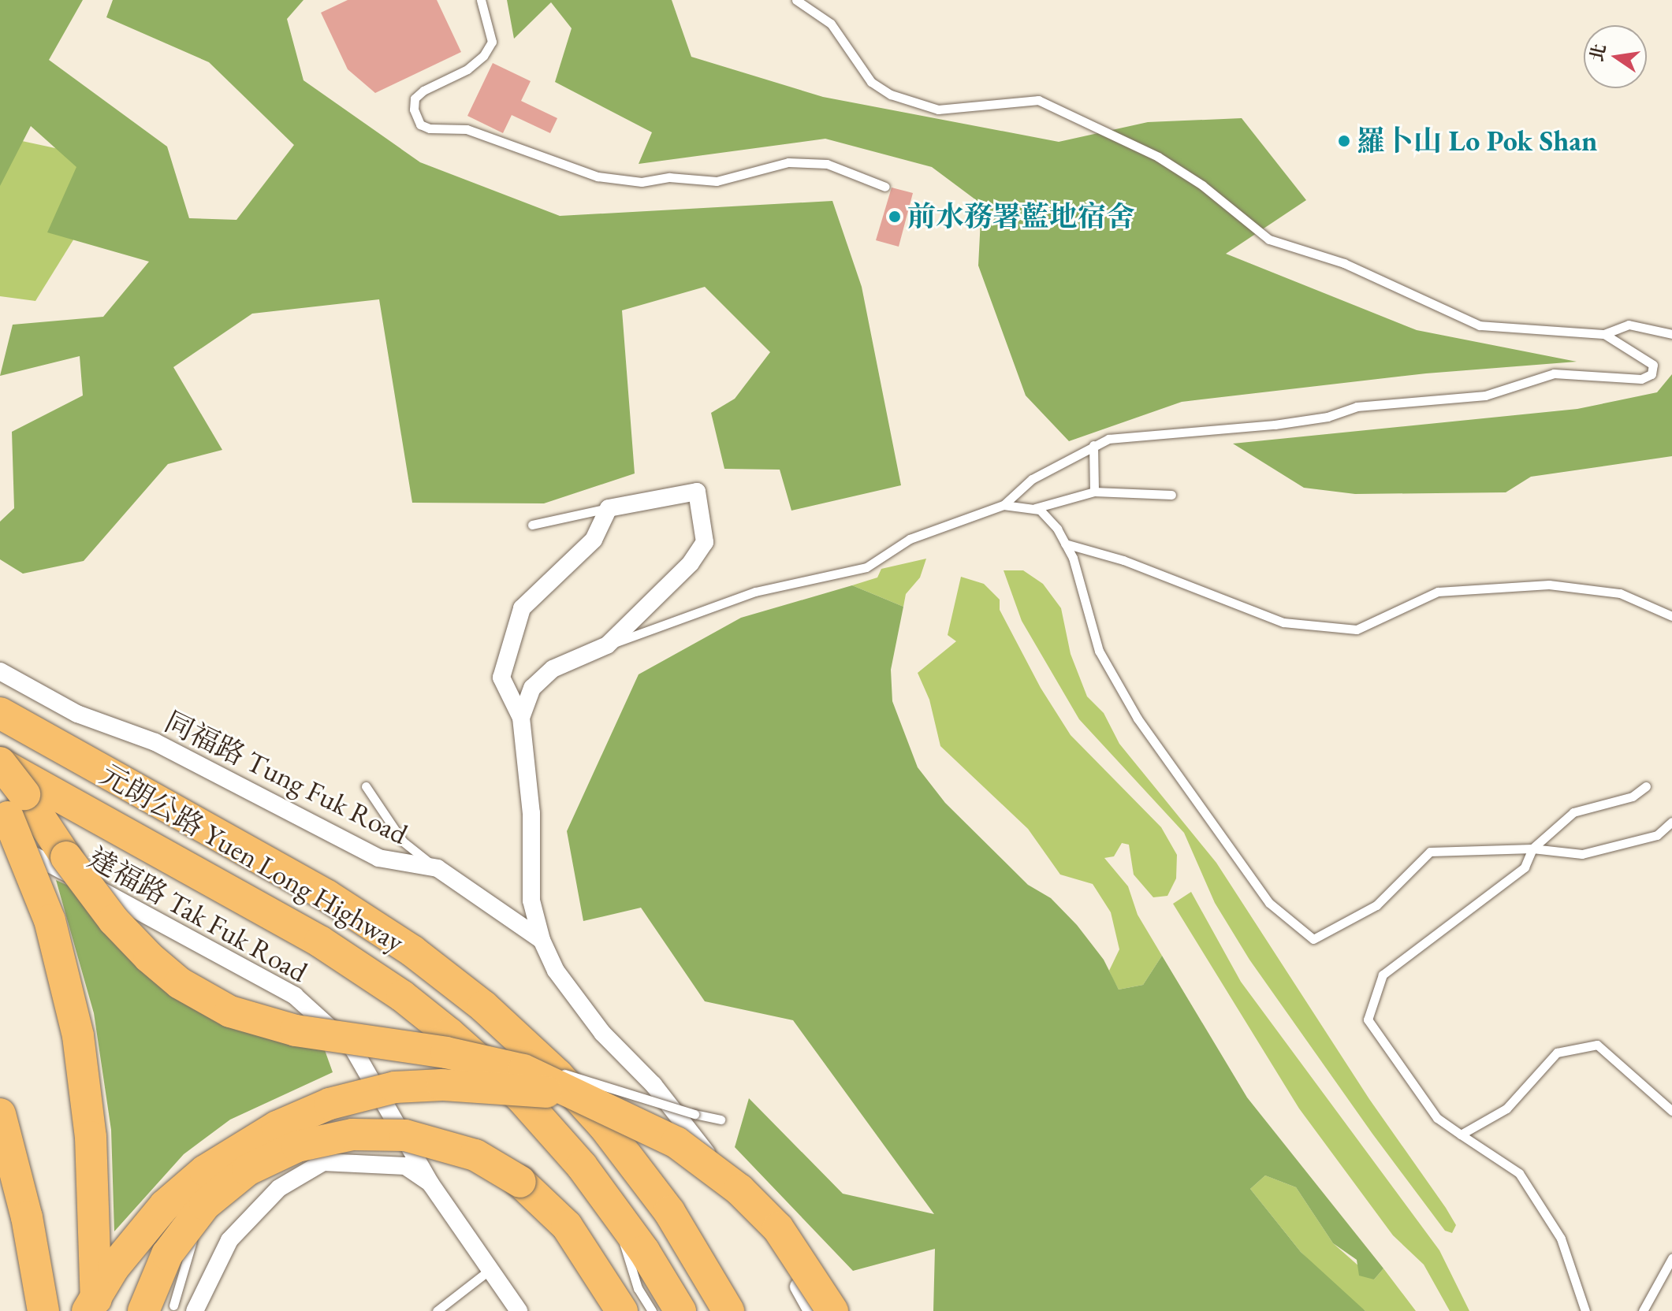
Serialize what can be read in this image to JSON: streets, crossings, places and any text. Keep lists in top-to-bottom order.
{
  "streets": {
    "highway": ["元朗公路 Yuen Long Highway"],
    "street": ["同福路 Tung Fuk Road", "達福路 Tak Fuk Road"]
  },
  "places": ["羅卜山 Lo Pok Shan", "前水務署藍地宿舍"],
  "north": "left"
}
